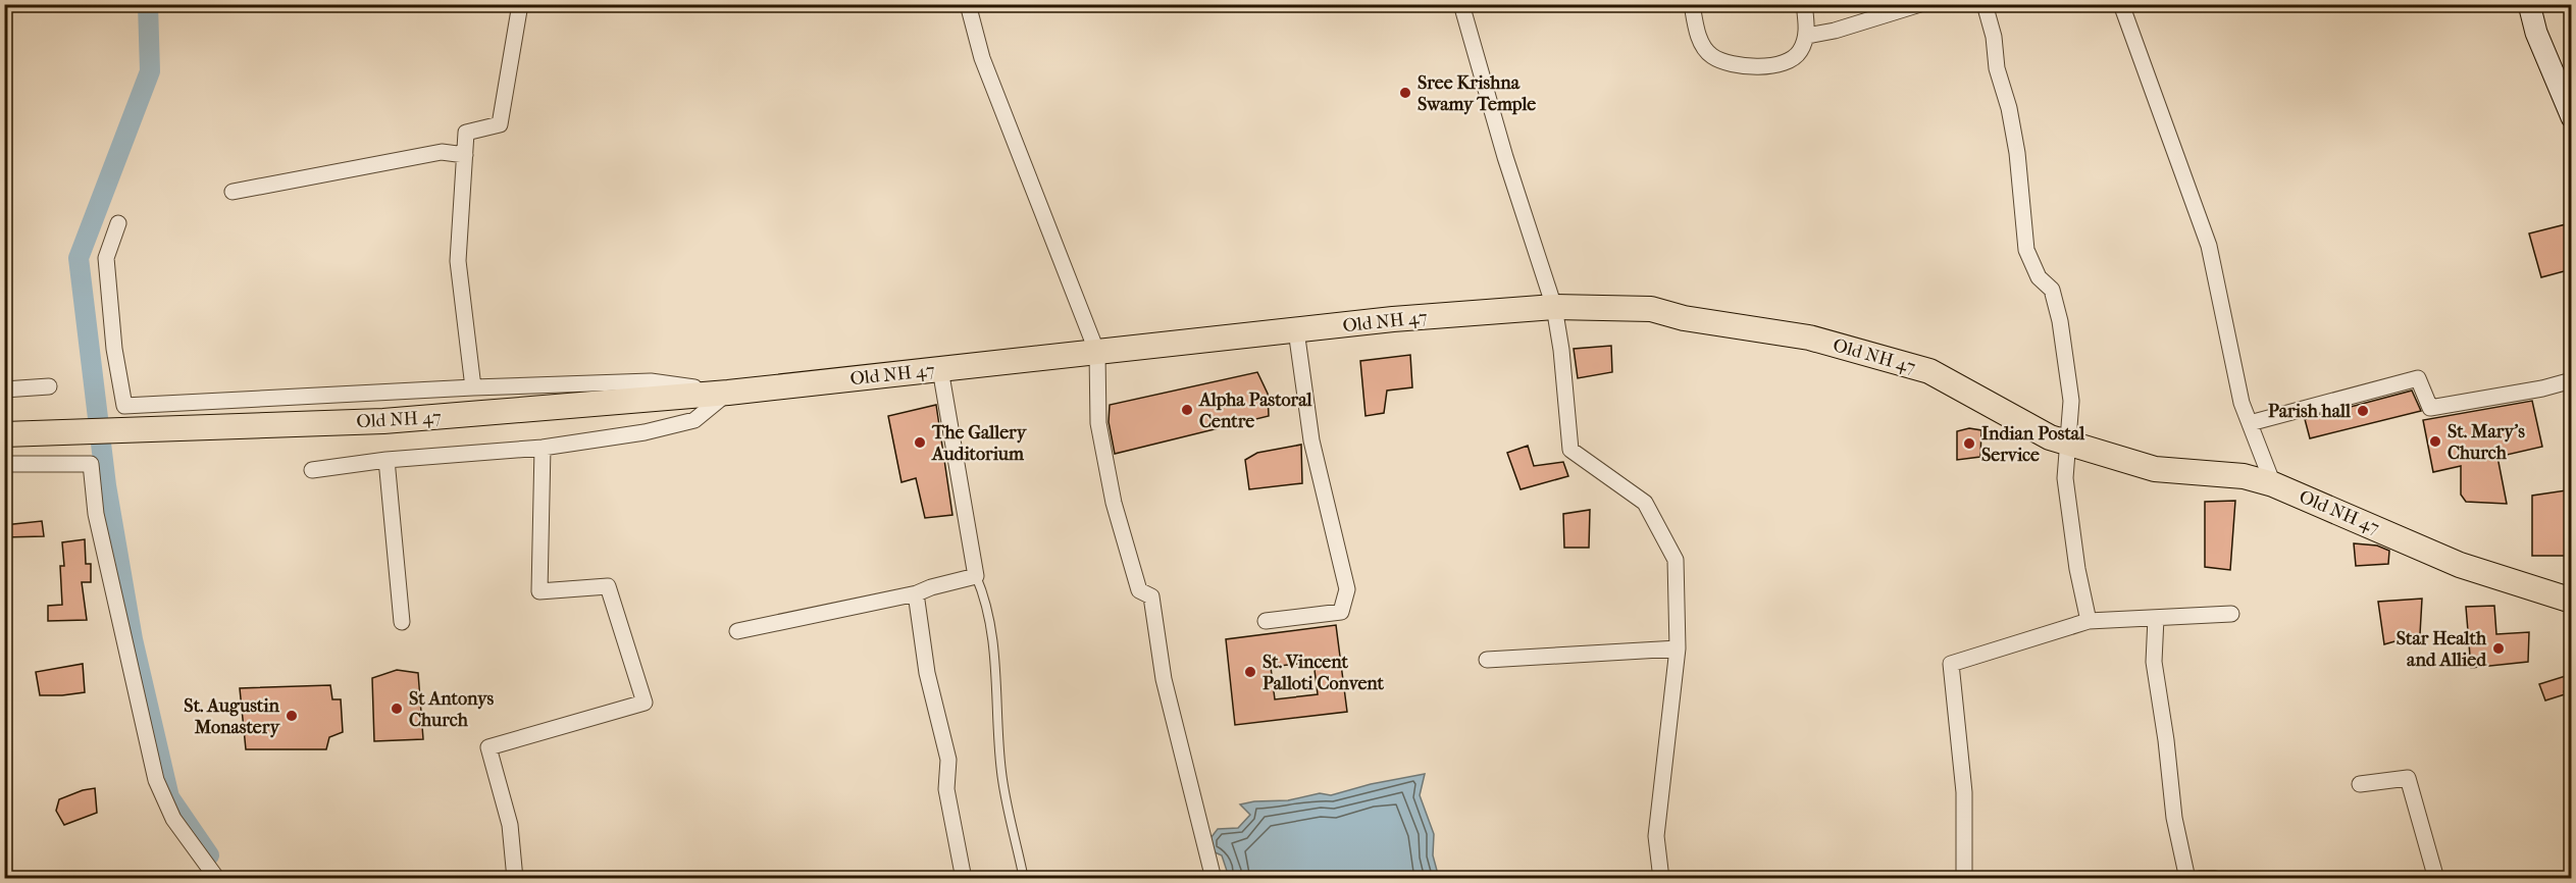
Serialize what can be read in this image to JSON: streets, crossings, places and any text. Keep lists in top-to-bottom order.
{
  "streets": {
    "main road": ["Old NH 47"]
  },
  "places": [
    "Sree Krishna Swamy Temple",
    "Alpha Pastoral Centre",
    "Parish hall",
    "St. Mary's Church",
    "The Gallery Auditorium",
    "Indian Postal Service",
    "Star Health and Allied",
    "St. Vincent Palloti Convent",
    "St Antonys Church",
    "St. Augustin Monastery"
  ]
}
